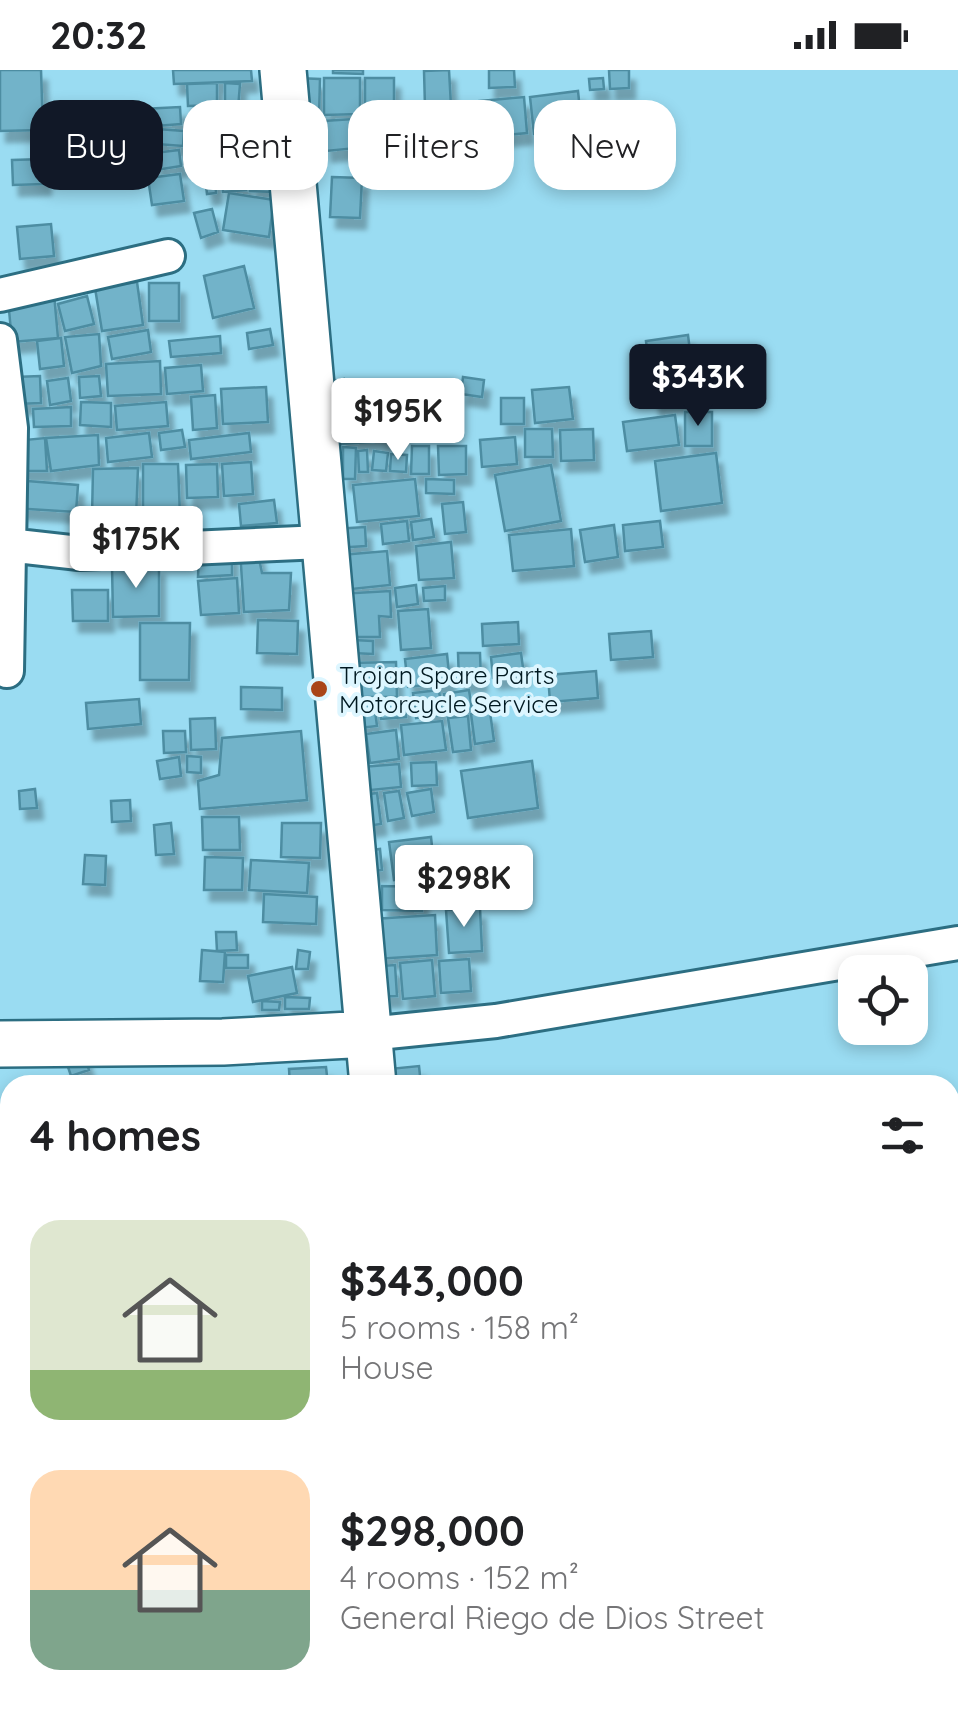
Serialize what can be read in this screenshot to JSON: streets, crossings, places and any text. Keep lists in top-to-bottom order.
{
  "places": ["Trojan Spare Parts Motorcycle Service"],
  "page": {
    "status": "20:32",
    "chip": [
      "Buy",
      "Rent",
      "Filters",
      "New"
    ],
    "price": [
      "$343K",
      "$195K",
      "$175K",
      "$298K"
    ],
    "heading": "4 homes",
    "list": [
      {
        "name": "$343,000",
        "note": "5 rooms · 158 m² · House"
      },
      {
        "name": "$298,000",
        "note": "4 rooms · 152 m² · General Riego de Dios Street"
      }
    ]
  }
}
